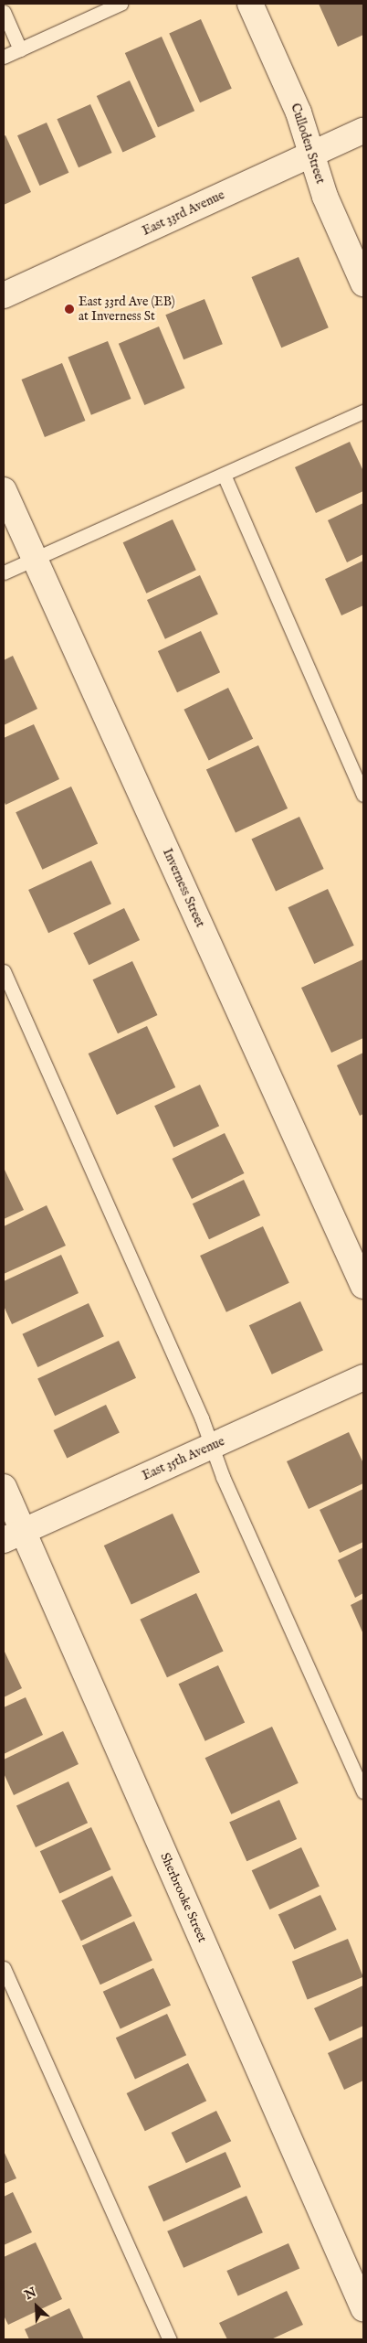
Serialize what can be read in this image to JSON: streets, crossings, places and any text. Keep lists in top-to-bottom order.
{
  "streets": {
    "street": [
      "Culloden Street",
      "East 33rd Avenue",
      "Inverness Street",
      "East 35th Avenue",
      "Sherbrooke Street"
    ]
  },
  "crossings": [
    ["Culloden Street", "East 33rd Avenue"],
    ["East 35th Avenue", "Sherbrooke Street"]
  ],
  "places": ["East 33rd Ave (EB) at Inverness St"],
  "north": "top left"
}
